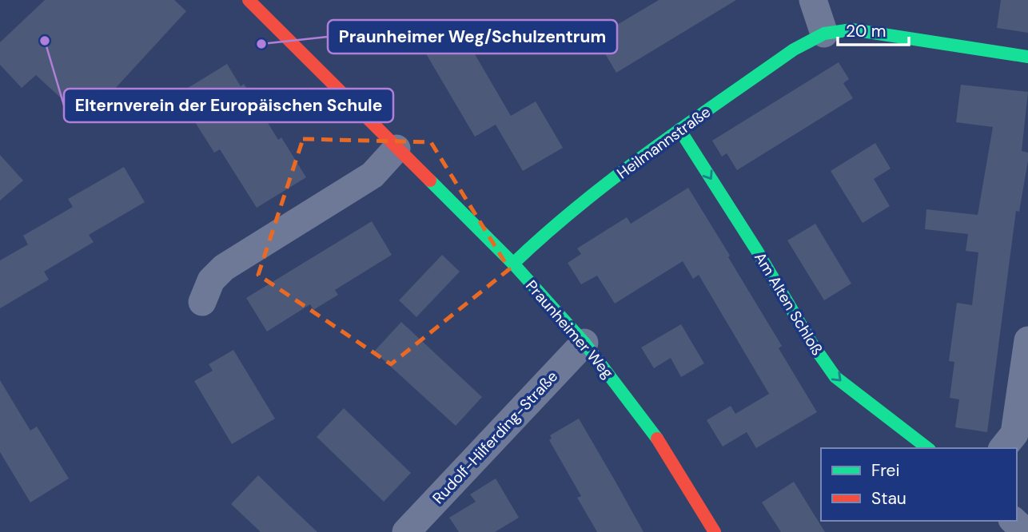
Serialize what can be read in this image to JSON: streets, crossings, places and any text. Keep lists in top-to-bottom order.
{
  "streets": {
    "street": [
      "Heilmannstraße",
      "Am Alten Schloß",
      "Praunheimer Weg",
      "Rudolf-Hilferding-Straße"
    ]
  },
  "crossings": [
    ["Heilmannstraße", "Am Alten Schloß"],
    ["Heilmannstraße", "Praunheimer Weg"],
    ["Praunheimer Weg", "Rudolf-Hilferding-Straße"]
  ],
  "one_way": ["Am Alten Schloß"],
  "places": ["Elternverein der Europäischen Schule", "Praunheimer Weg/Schulzentrum"],
  "legend": ["Frei", "Stau"],
  "scale_bar": "20 m"
}
